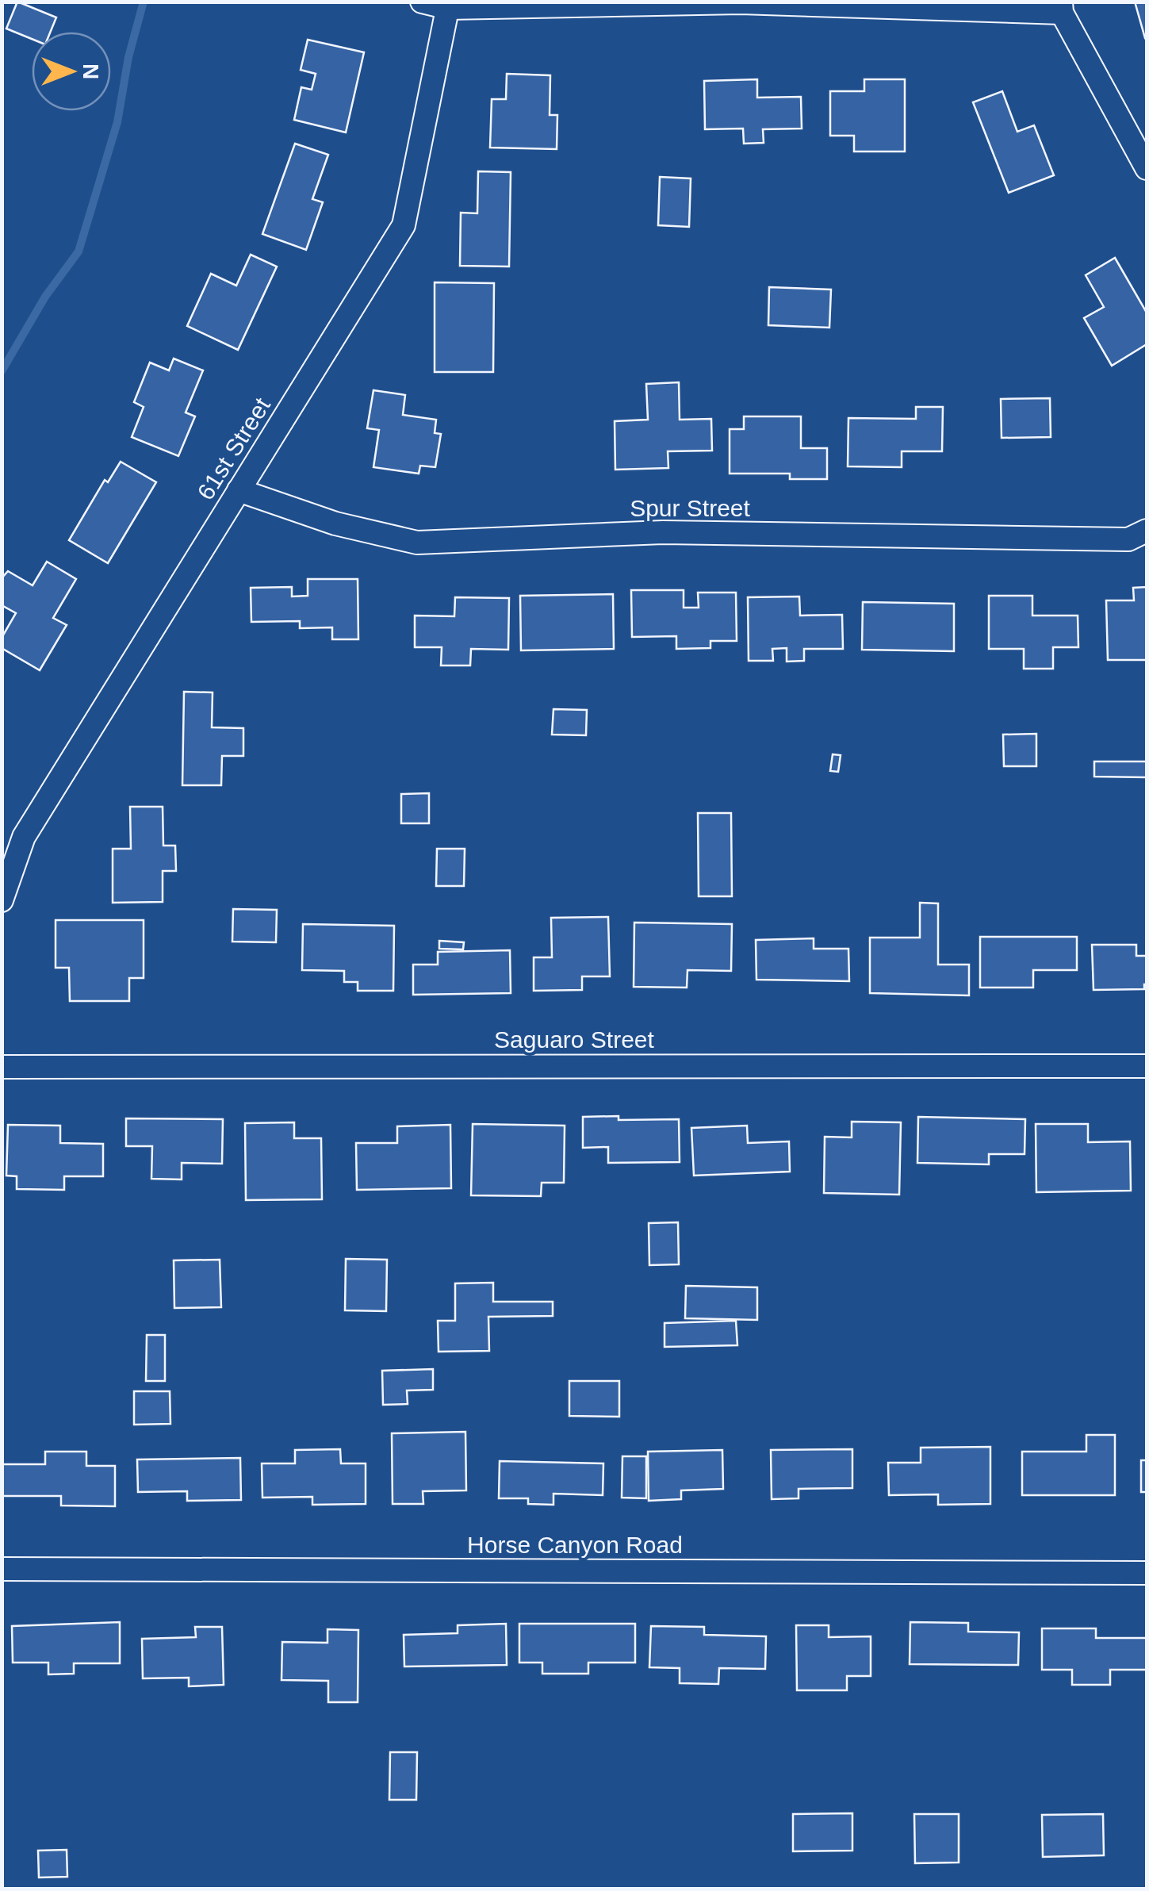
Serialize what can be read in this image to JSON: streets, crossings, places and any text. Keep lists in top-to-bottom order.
{
  "streets": {
    "street": [
      "61st Street",
      "Spur Street",
      "Saguaro Street",
      "Horse Canyon Road"
    ]
  },
  "crossings": [
    ["61st Street", "Spur Street"]
  ],
  "north": "right"
}
